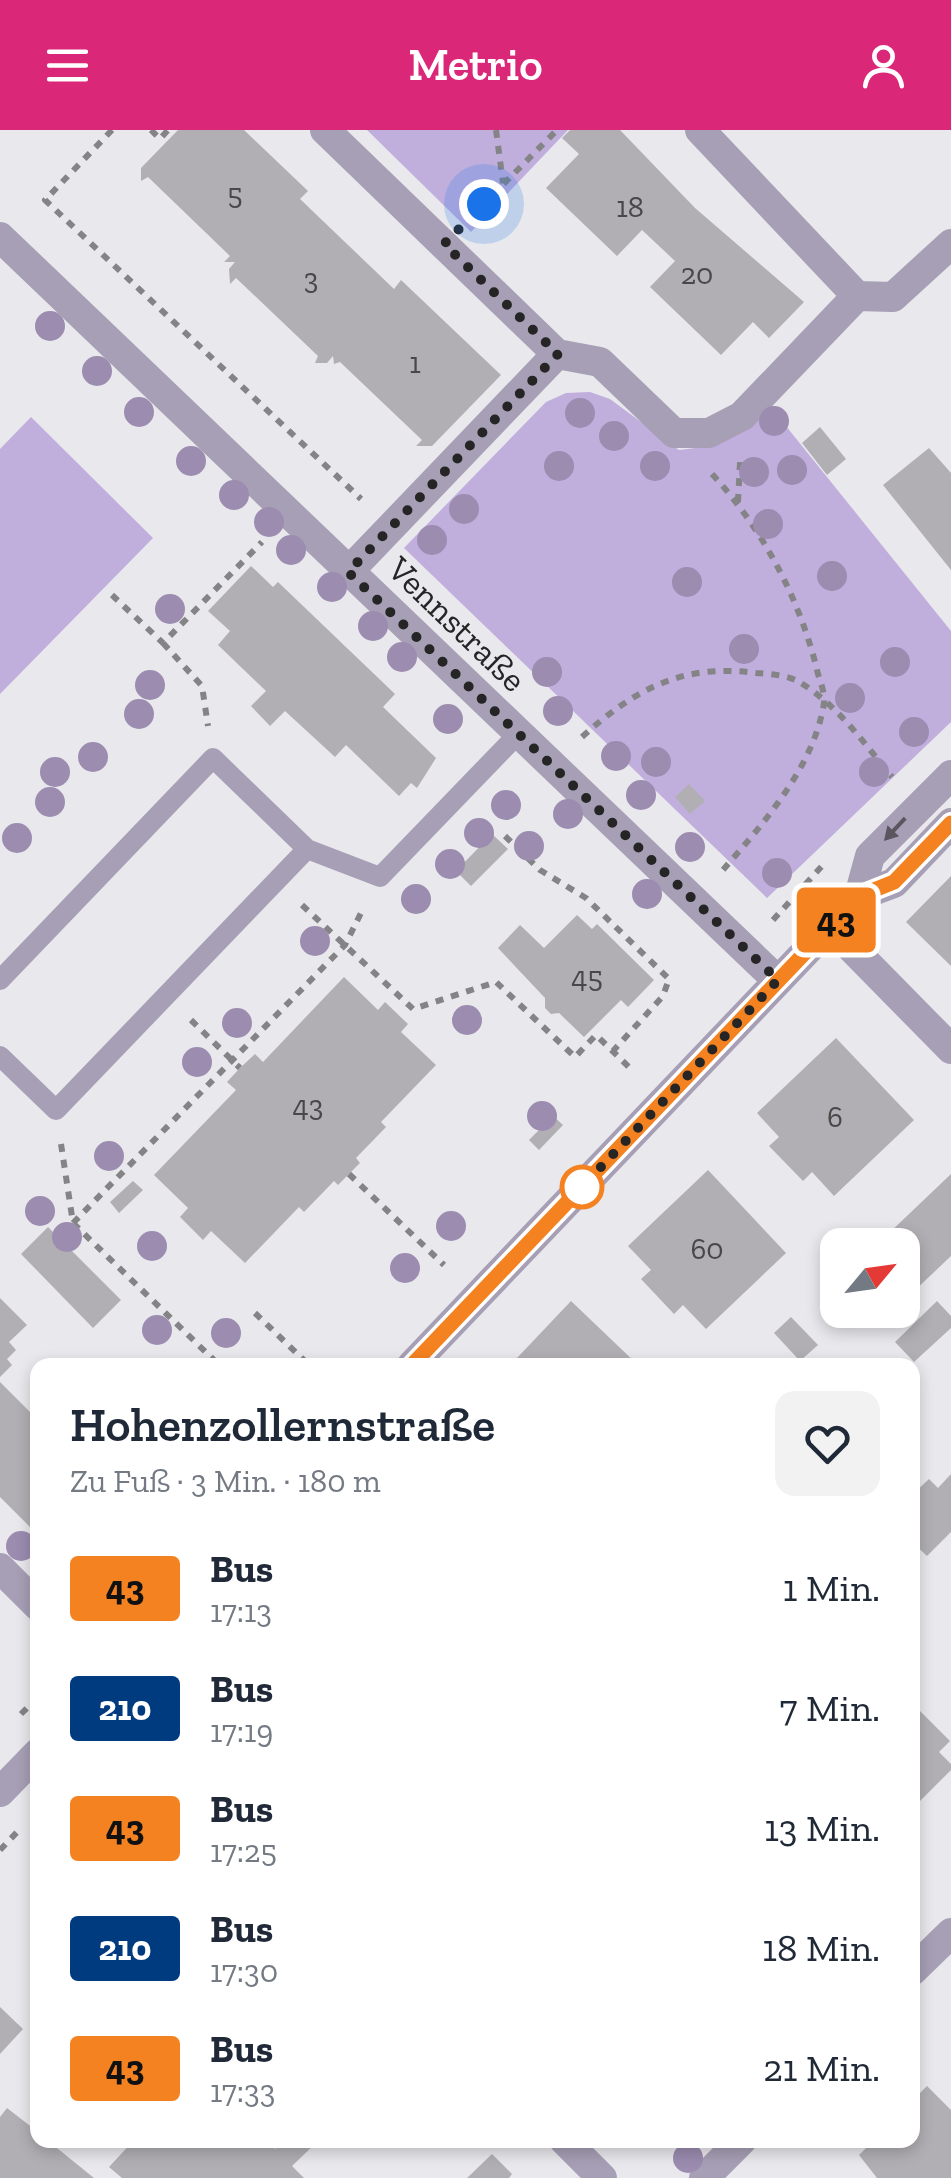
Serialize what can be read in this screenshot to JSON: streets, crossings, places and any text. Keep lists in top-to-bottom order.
{
  "streets": {
    "street": ["Vennstraße"]
  },
  "lines": ["bus line 43"],
  "house_numbers": [
    "5",
    "18",
    "20",
    "3",
    "1",
    "45",
    "43",
    "6",
    "60"
  ],
  "north": "top right",
  "page": {
    "header": "Metrio",
    "on_map": "43",
    "heading": ["Hohenzollernstraße", "Zu Fuß · 3 Min. · 180 m"],
    "list": [
      {
        "mark": "43",
        "name": "Bus",
        "note": "17:13",
        "value": "1 Min."
      },
      {
        "mark": "210",
        "name": "Bus",
        "note": "17:19",
        "value": "7 Min."
      },
      {
        "mark": "43",
        "name": "Bus",
        "note": "17:25",
        "value": "13 Min."
      },
      {
        "mark": "210",
        "name": "Bus",
        "note": "17:30",
        "value": "18 Min."
      },
      {
        "mark": "43",
        "name": "Bus",
        "note": "17:33",
        "value": "21 Min."
      }
    ]
  }
}
